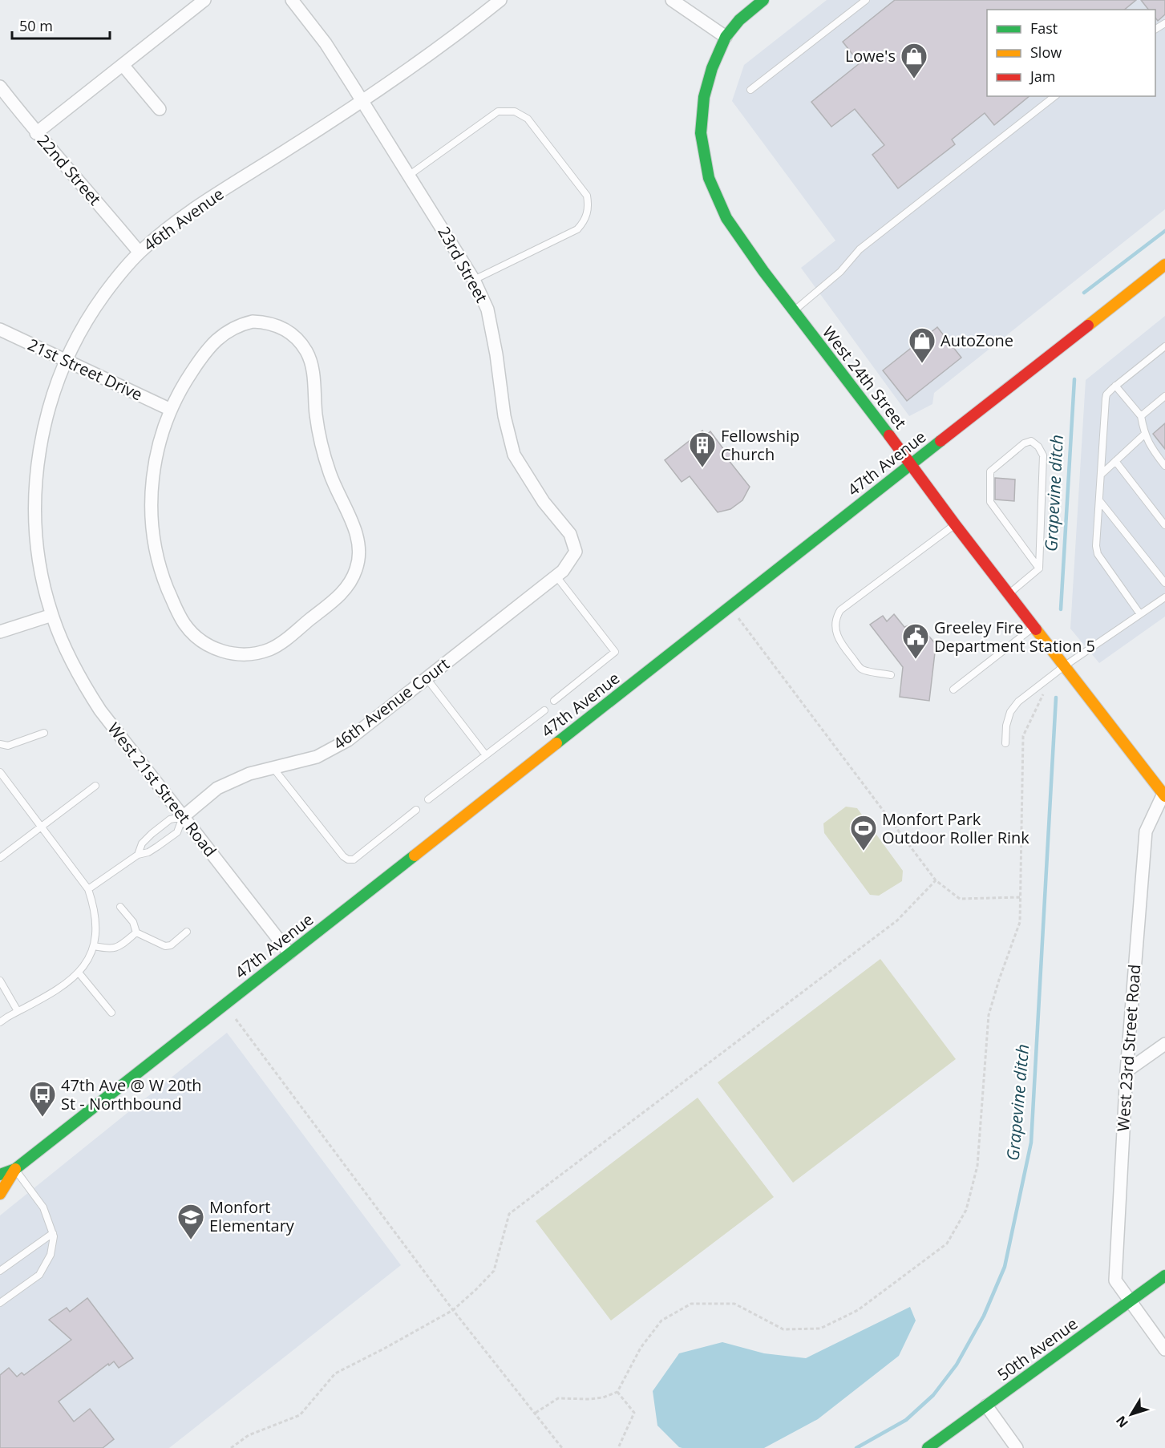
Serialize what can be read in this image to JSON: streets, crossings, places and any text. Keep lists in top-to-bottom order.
{
  "streets": {
    "main road": ["West 24th Street", "47th Avenue", "50th Avenue"],
    "street": [
      "22nd Street",
      "46th Avenue",
      "23rd Street",
      "21st Street Drive",
      "46th Avenue Court",
      "West 21st Street Road",
      "West 23rd Street Road"
    ]
  },
  "crossings": [
    ["22nd Street", "46th Avenue"],
    ["46th Avenue", "23rd Street"],
    ["46th Avenue", "21st Street Drive"],
    ["46th Avenue", "West 21st Street Road"],
    ["23rd Street", "46th Avenue Court"],
    ["West 24th Street", "47th Avenue"],
    ["West 24th Street", "West 23rd Street Road"],
    ["47th Avenue", "West 21st Street Road"],
    ["46th Avenue Court", "West 21st Street Road"],
    ["West 23rd Street Road", "50th Avenue"]
  ],
  "water": ["Grapevine ditch"],
  "places": {
    "shop": ["Lowe's", "AutoZone"],
    "building": ["Fellowship Church"],
    "public building": ["Greeley Fire Department Station 5"],
    "sports": ["Monfort Park Outdoor Roller Rink"],
    "bus stop": ["47th Ave @ W 20th St - Northbound"],
    "school or university": ["Monfort Elementary"]
  },
  "legend": ["Fast", "Slow", "Jam"],
  "scale_bar": "50 m",
  "north": "bottom left"
}
